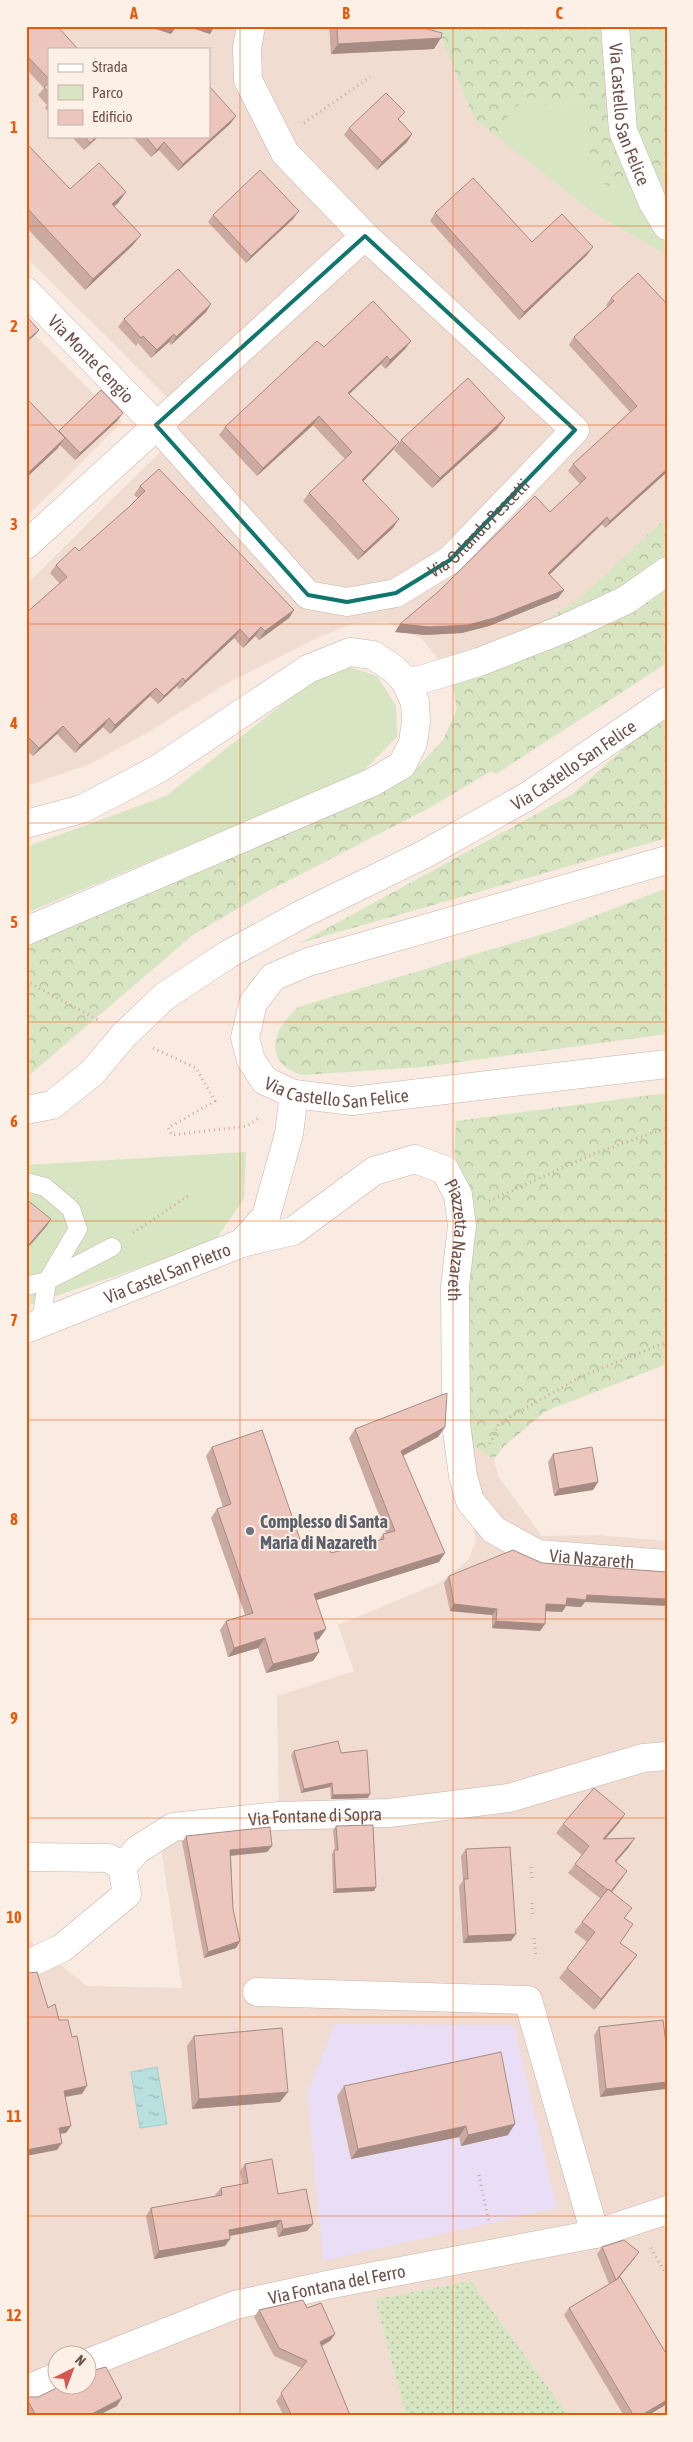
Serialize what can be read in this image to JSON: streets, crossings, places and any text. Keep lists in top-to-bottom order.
{
  "streets": {
    "street": [
      "Via Castello San Felice",
      "Via Monte Cengio",
      "Via Orlando Pescetti",
      "Piazzetta Nazareth",
      "Via Castel San Pietro",
      "Via Nazareth",
      "Via Fontane di Sopra",
      "Via Fontana del Ferro"
    ]
  },
  "crossings": [
    ["Via Castello San Felice", "Via Castel San Pietro"],
    ["Via Monte Cengio", "Via Orlando Pescetti"],
    ["Piazzetta Nazareth", "Via Castel San Pietro"],
    ["Piazzetta Nazareth", "Via Nazareth"]
  ],
  "places": ["Complesso di Santa Maria di Nazareth"],
  "legend": ["Strada", "Parco", "Edificio"],
  "north": "top right",
  "grid": {
    "columns": ["A", "B", "C"],
    "rows": [
      "1",
      "2",
      "3",
      "4",
      "5",
      "6",
      "7",
      "8",
      "9",
      "10",
      "11",
      "12"
    ]
  }
}
